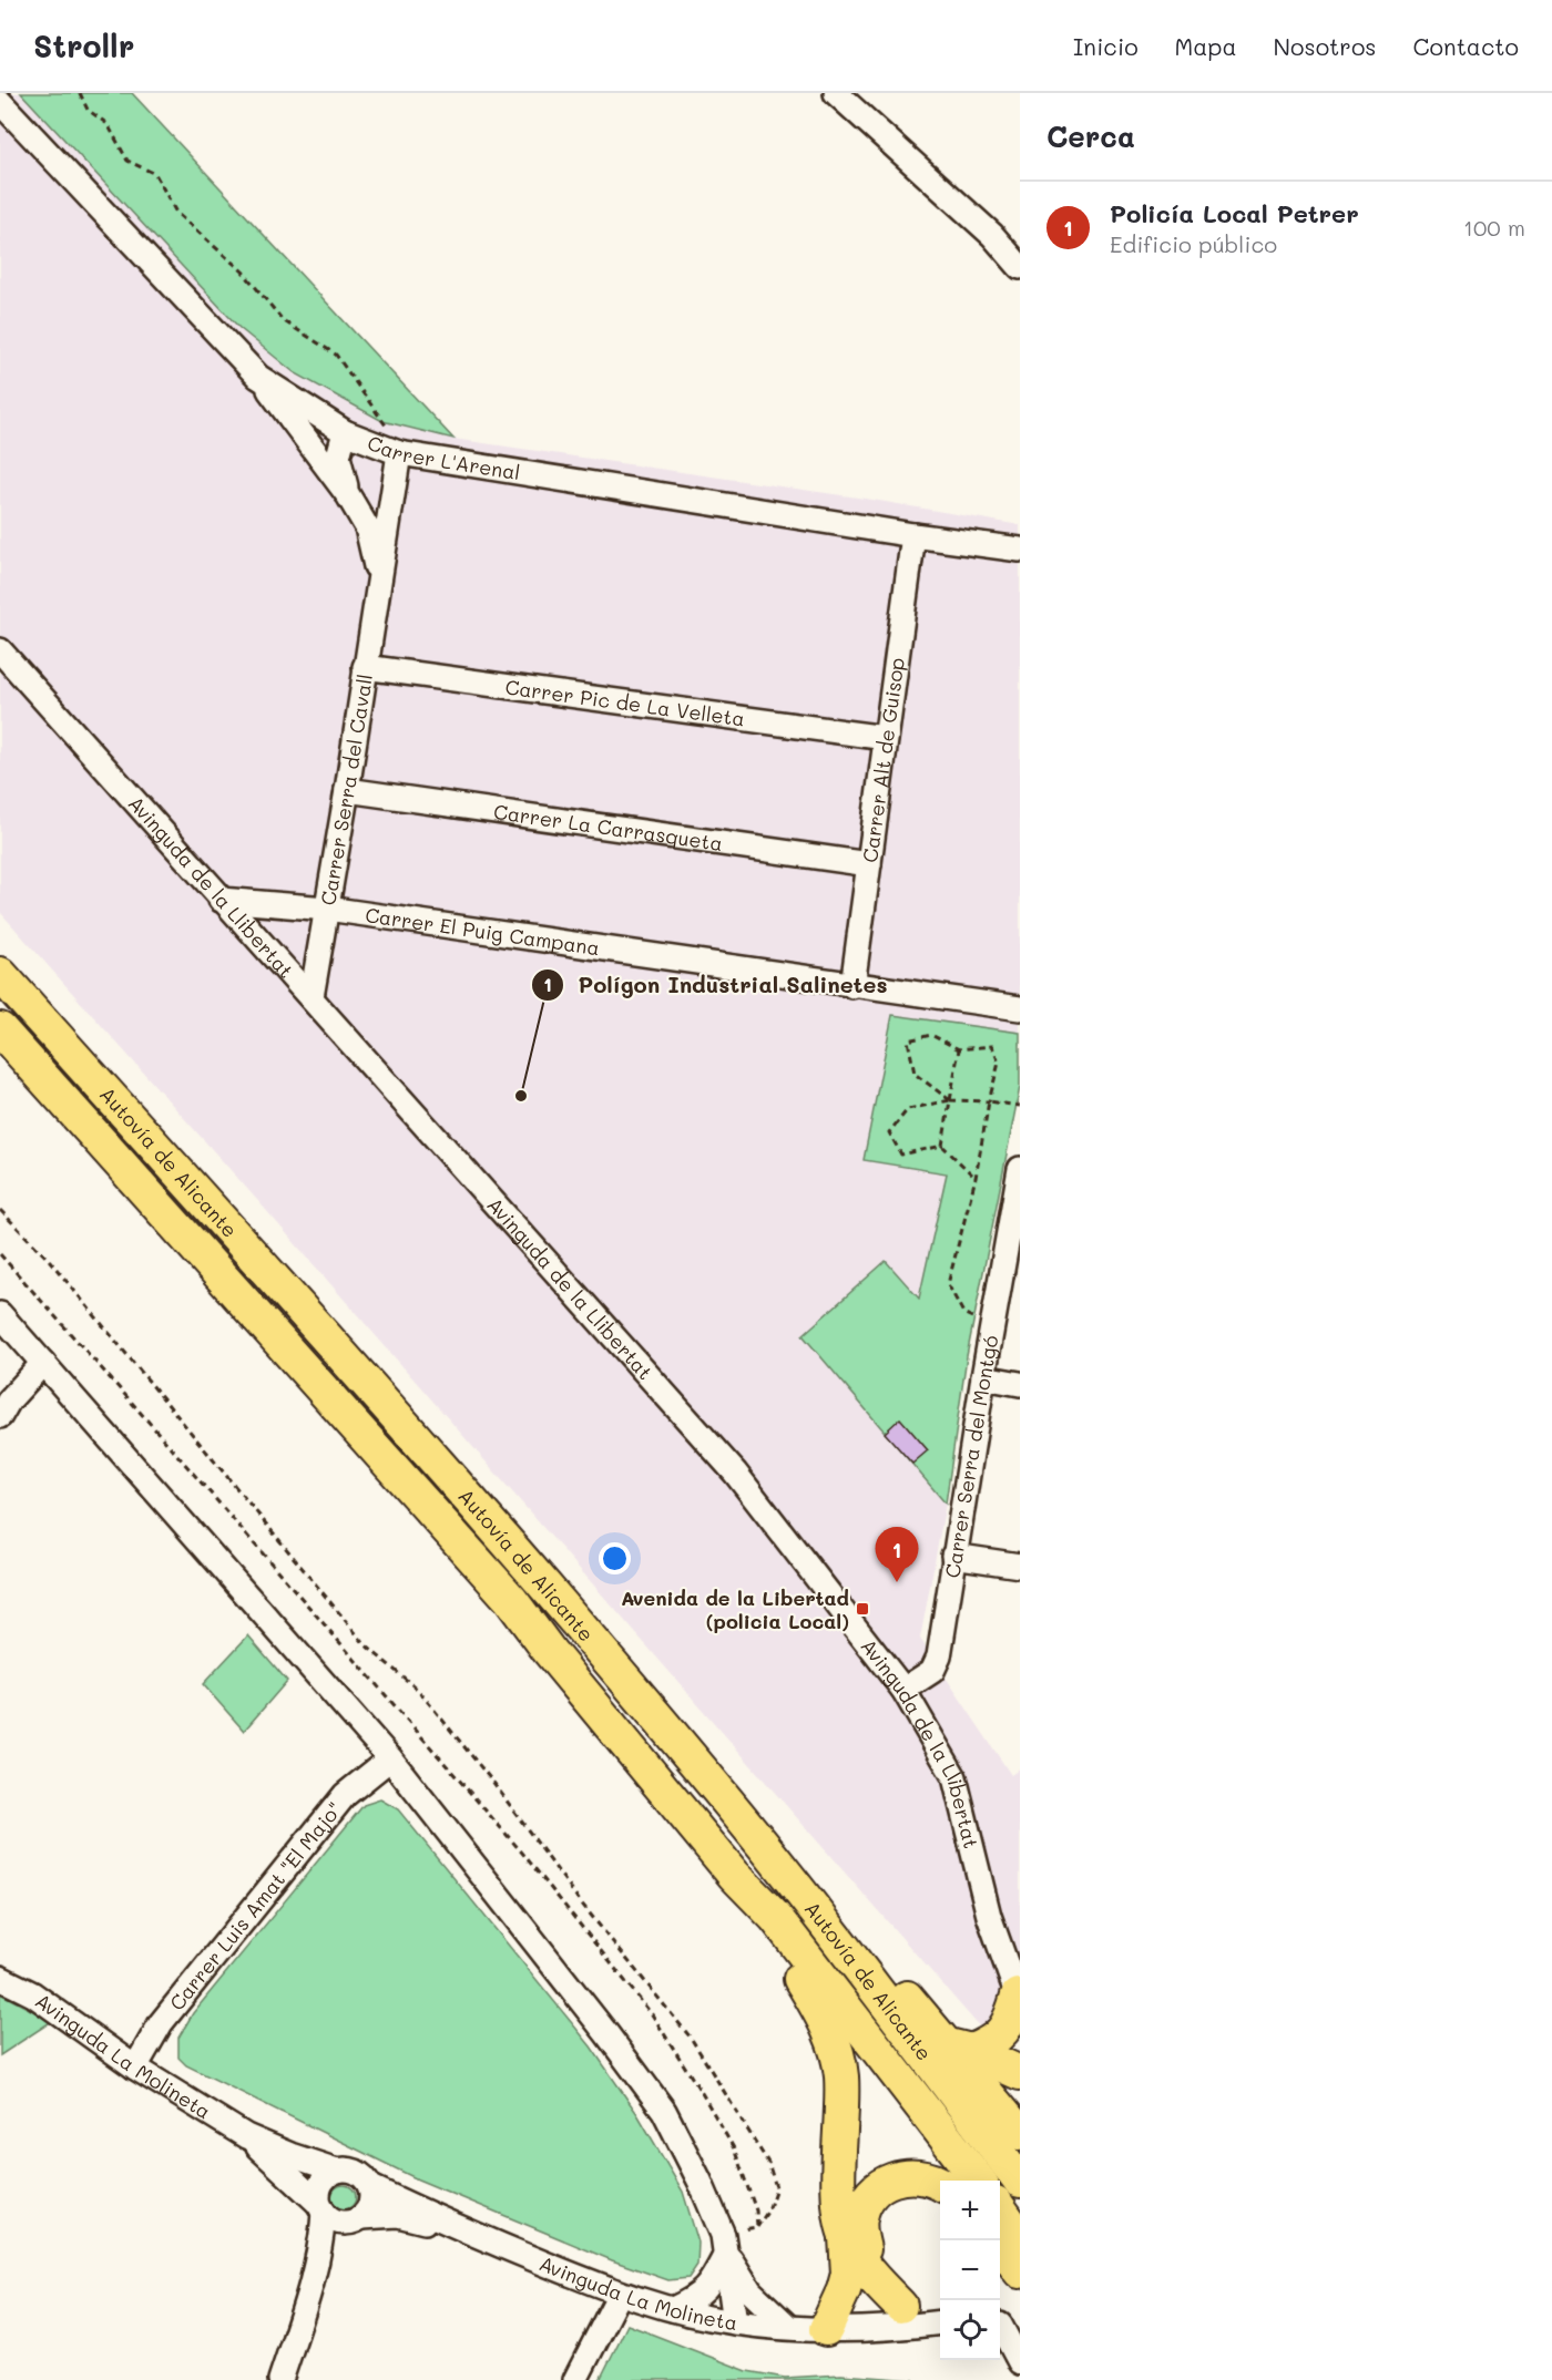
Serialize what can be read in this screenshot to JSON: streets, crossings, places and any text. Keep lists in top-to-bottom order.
{
  "streets": {
    "highway": ["Autovía de Alicante"],
    "street": [
      "Carrer L'Arenal",
      "Carrer Pic de La Velleta",
      "Carrer Alt de Guisop",
      "Carrer Serra del Cavall",
      "Carrer La Carrasqueta",
      "Avinguda de la Llibertat",
      "Carrer El Puig Campana",
      "Carrer Serra del Montgó",
      "Carrer Luis Amat \"El Majo\"",
      "Avinguda La Molineta"
    ]
  },
  "crossings": [
    ["Carrer L'Arenal", "Carrer Alt de Guisop"],
    ["Carrer L'Arenal", "Carrer Serra del Cavall"],
    ["Carrer Pic de La Velleta", "Carrer Alt de Guisop"],
    ["Carrer Pic de La Velleta", "Carrer Serra del Cavall"],
    ["Carrer Alt de Guisop", "Carrer La Carrasqueta"],
    ["Carrer Alt de Guisop", "Carrer El Puig Campana"],
    ["Carrer Serra del Cavall", "Carrer La Carrasqueta"],
    ["Carrer Serra del Cavall", "Avinguda de la Llibertat"],
    ["Carrer Serra del Cavall", "Carrer El Puig Campana"],
    ["Avinguda de la Llibertat", "Carrer El Puig Campana"],
    ["Avinguda de la Llibertat", "Carrer Serra del Montgó"],
    ["Carrer Luis Amat \"El Majo\"", "Avinguda La Molineta"]
  ],
  "places": {
    "other": ["Polígon Industrial Salinetes"],
    "transit": ["Avenida de la Libertad (policia Local)"]
  },
  "page": {
    "header": "Strollr",
    "nav": [
      "Inicio",
      "Mapa",
      "Nosotros",
      "Contacto"
    ],
    "heading": "Cerca",
    "list": [
      {
        "mark": "1",
        "name": "Policía Local Petrer",
        "note": "Edificio público",
        "value": "100 m"
      }
    ],
    "pins": "1",
    "map_buttons": ["+", "−"]
  }
}
